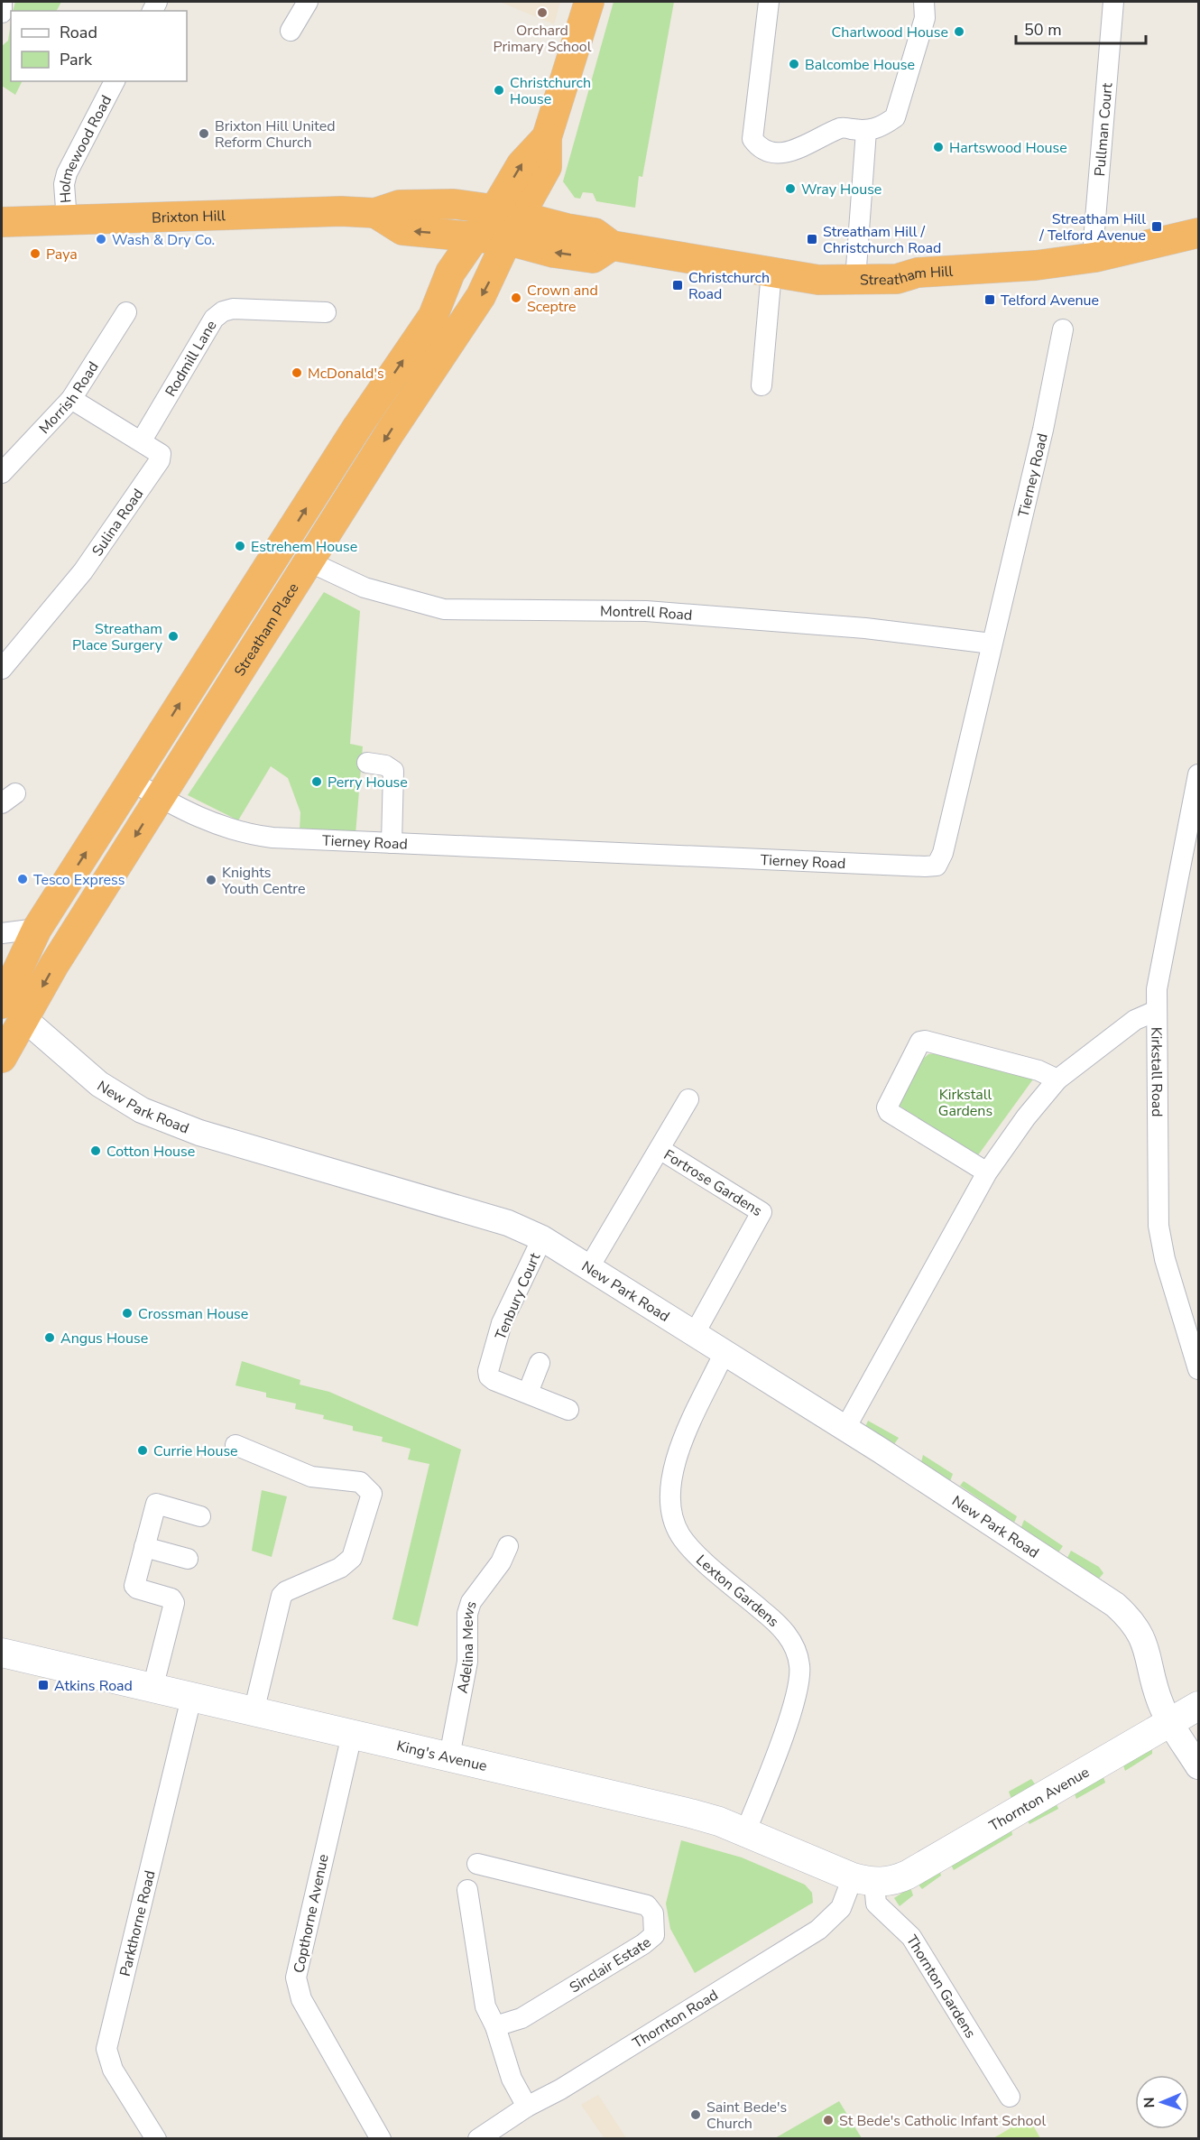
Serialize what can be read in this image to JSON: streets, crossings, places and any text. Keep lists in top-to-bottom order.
{
  "streets": {
    "highway": ["Brixton Hill", "Streatham Hill", "Streatham Place"],
    "main road": ["King's Avenue", "Thornton Avenue"],
    "street": [
      "Pullman Court",
      "Holmewood Road",
      "Rodmill Lane",
      "Morrish Road",
      "Tierney Road",
      "Sulina Road",
      "Montrell Road",
      "Kirkstall Road",
      "New Park Road",
      "Fortrose Gardens",
      "Tenbury Court",
      "Lexton Gardens",
      "Adelina Mews",
      "Copthorne Avenue",
      "Parkthorne Road",
      "Sinclair Estate",
      "Thornton Gardens",
      "Thornton Road"
    ]
  },
  "crossings": [
    ["Pullman Court", "Streatham Hill"],
    ["Holmewood Road", "Brixton Hill"],
    ["Brixton Hill", "Streatham Hill"],
    ["Brixton Hill", "Streatham Place"],
    ["Streatham Hill", "Streatham Place"],
    ["Rodmill Lane", "Sulina Road"],
    ["Morrish Road", "Sulina Road"],
    ["Tierney Road", "Montrell Road"],
    ["Tierney Road", "Streatham Place"],
    ["Montrell Road", "Streatham Place"],
    ["Streatham Place", "New Park Road"],
    ["New Park Road", "Fortrose Gardens"],
    ["New Park Road", "Tenbury Court"],
    ["New Park Road", "Lexton Gardens"],
    ["New Park Road", "Thornton Avenue"],
    ["Lexton Gardens", "King's Avenue"],
    ["Adelina Mews", "King's Avenue"],
    ["King's Avenue", "Thornton Avenue"],
    ["King's Avenue", "Copthorne Avenue"],
    ["King's Avenue", "Parkthorne Road"],
    ["King's Avenue", "Thornton Gardens"],
    ["King's Avenue", "Thornton Road"],
    ["Thornton Avenue", "Thornton Gardens"],
    ["Thornton Avenue", "Thornton Road"],
    ["Thornton Gardens", "Thornton Road"]
  ],
  "parks": ["Kirkstall Gardens"],
  "places": {
    "other": [
      "Orchard Primary School",
      "Charlwood House",
      "Balcombe House",
      "Christchurch House",
      "Brixton Hill United Reform Church",
      "Hartswood House",
      "Wray House",
      "Wash & Dry Co.",
      "Paya",
      "Crown and Sceptre",
      "McDonald's",
      "Estrehem House",
      "Streatham Place Surgery",
      "Perry House",
      "Tesco Express",
      "Knights Youth Centre",
      "Cotton House",
      "Crossman House",
      "Angus House",
      "Currie House",
      "Saint Bede's Church",
      "St Bede's Catholic Infant School"
    ],
    "transit": [
      "Streatham Hill / Telford Avenue",
      "Streatham Hill / Christchurch Road",
      "Christchurch Road",
      "Telford Avenue",
      "Atkins Road"
    ]
  },
  "legend": ["Road", "Park"],
  "scale_bar": "50 m",
  "north": "left"
}
